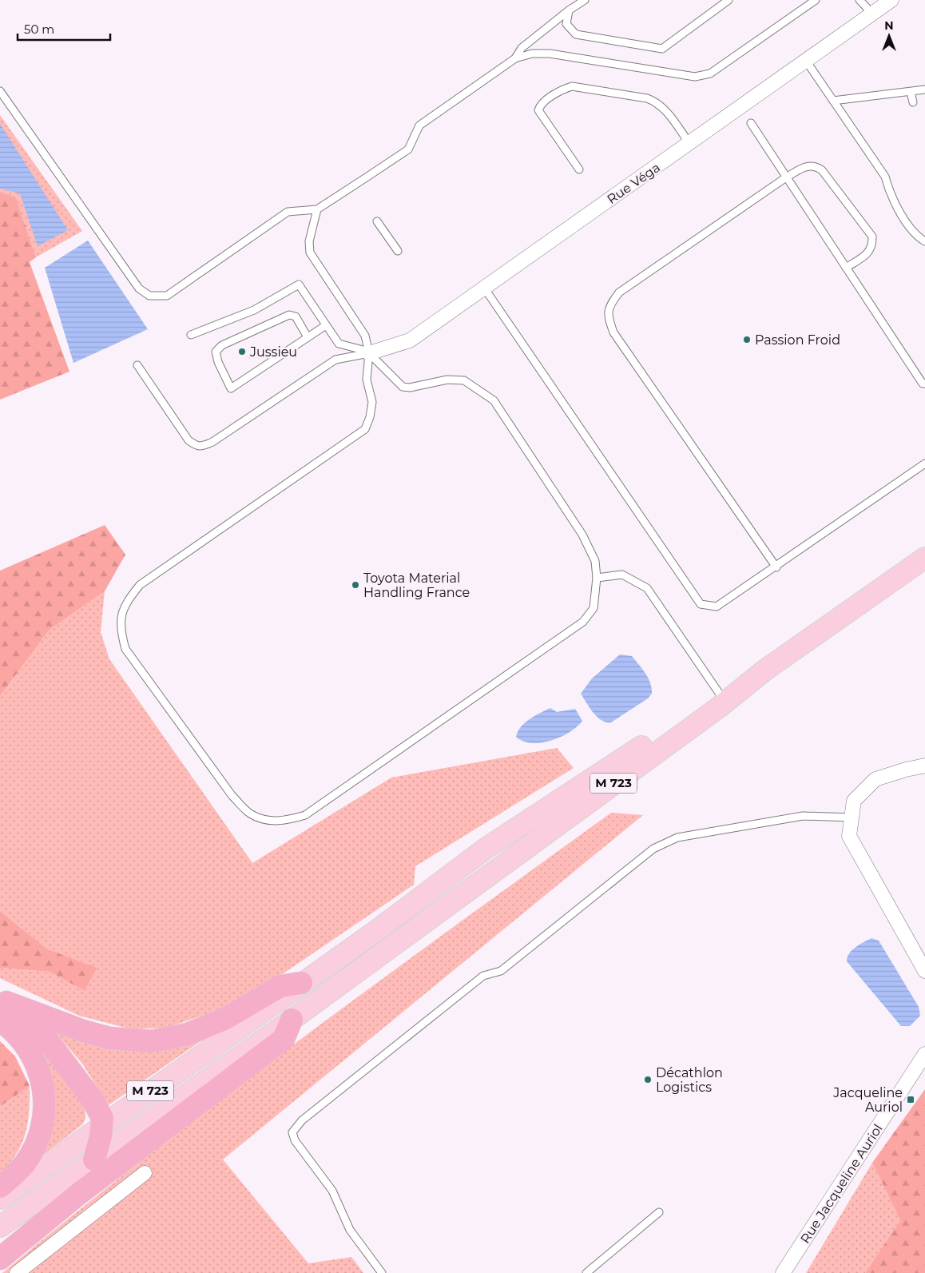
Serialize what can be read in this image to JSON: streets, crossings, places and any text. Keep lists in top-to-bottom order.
{
  "streets": {
    "main road": ["M 723"],
    "street": ["Rue Véga", "Rue Jacqueline Auriol"]
  },
  "places": {
    "other": [
      "Passion Froid",
      "Jussieu",
      "Toyota Material Handling France",
      "Décathlon Logistics"
    ],
    "transit": ["Jacqueline Auriol"]
  },
  "scale_bar": "50 m",
  "north": "top"
}
